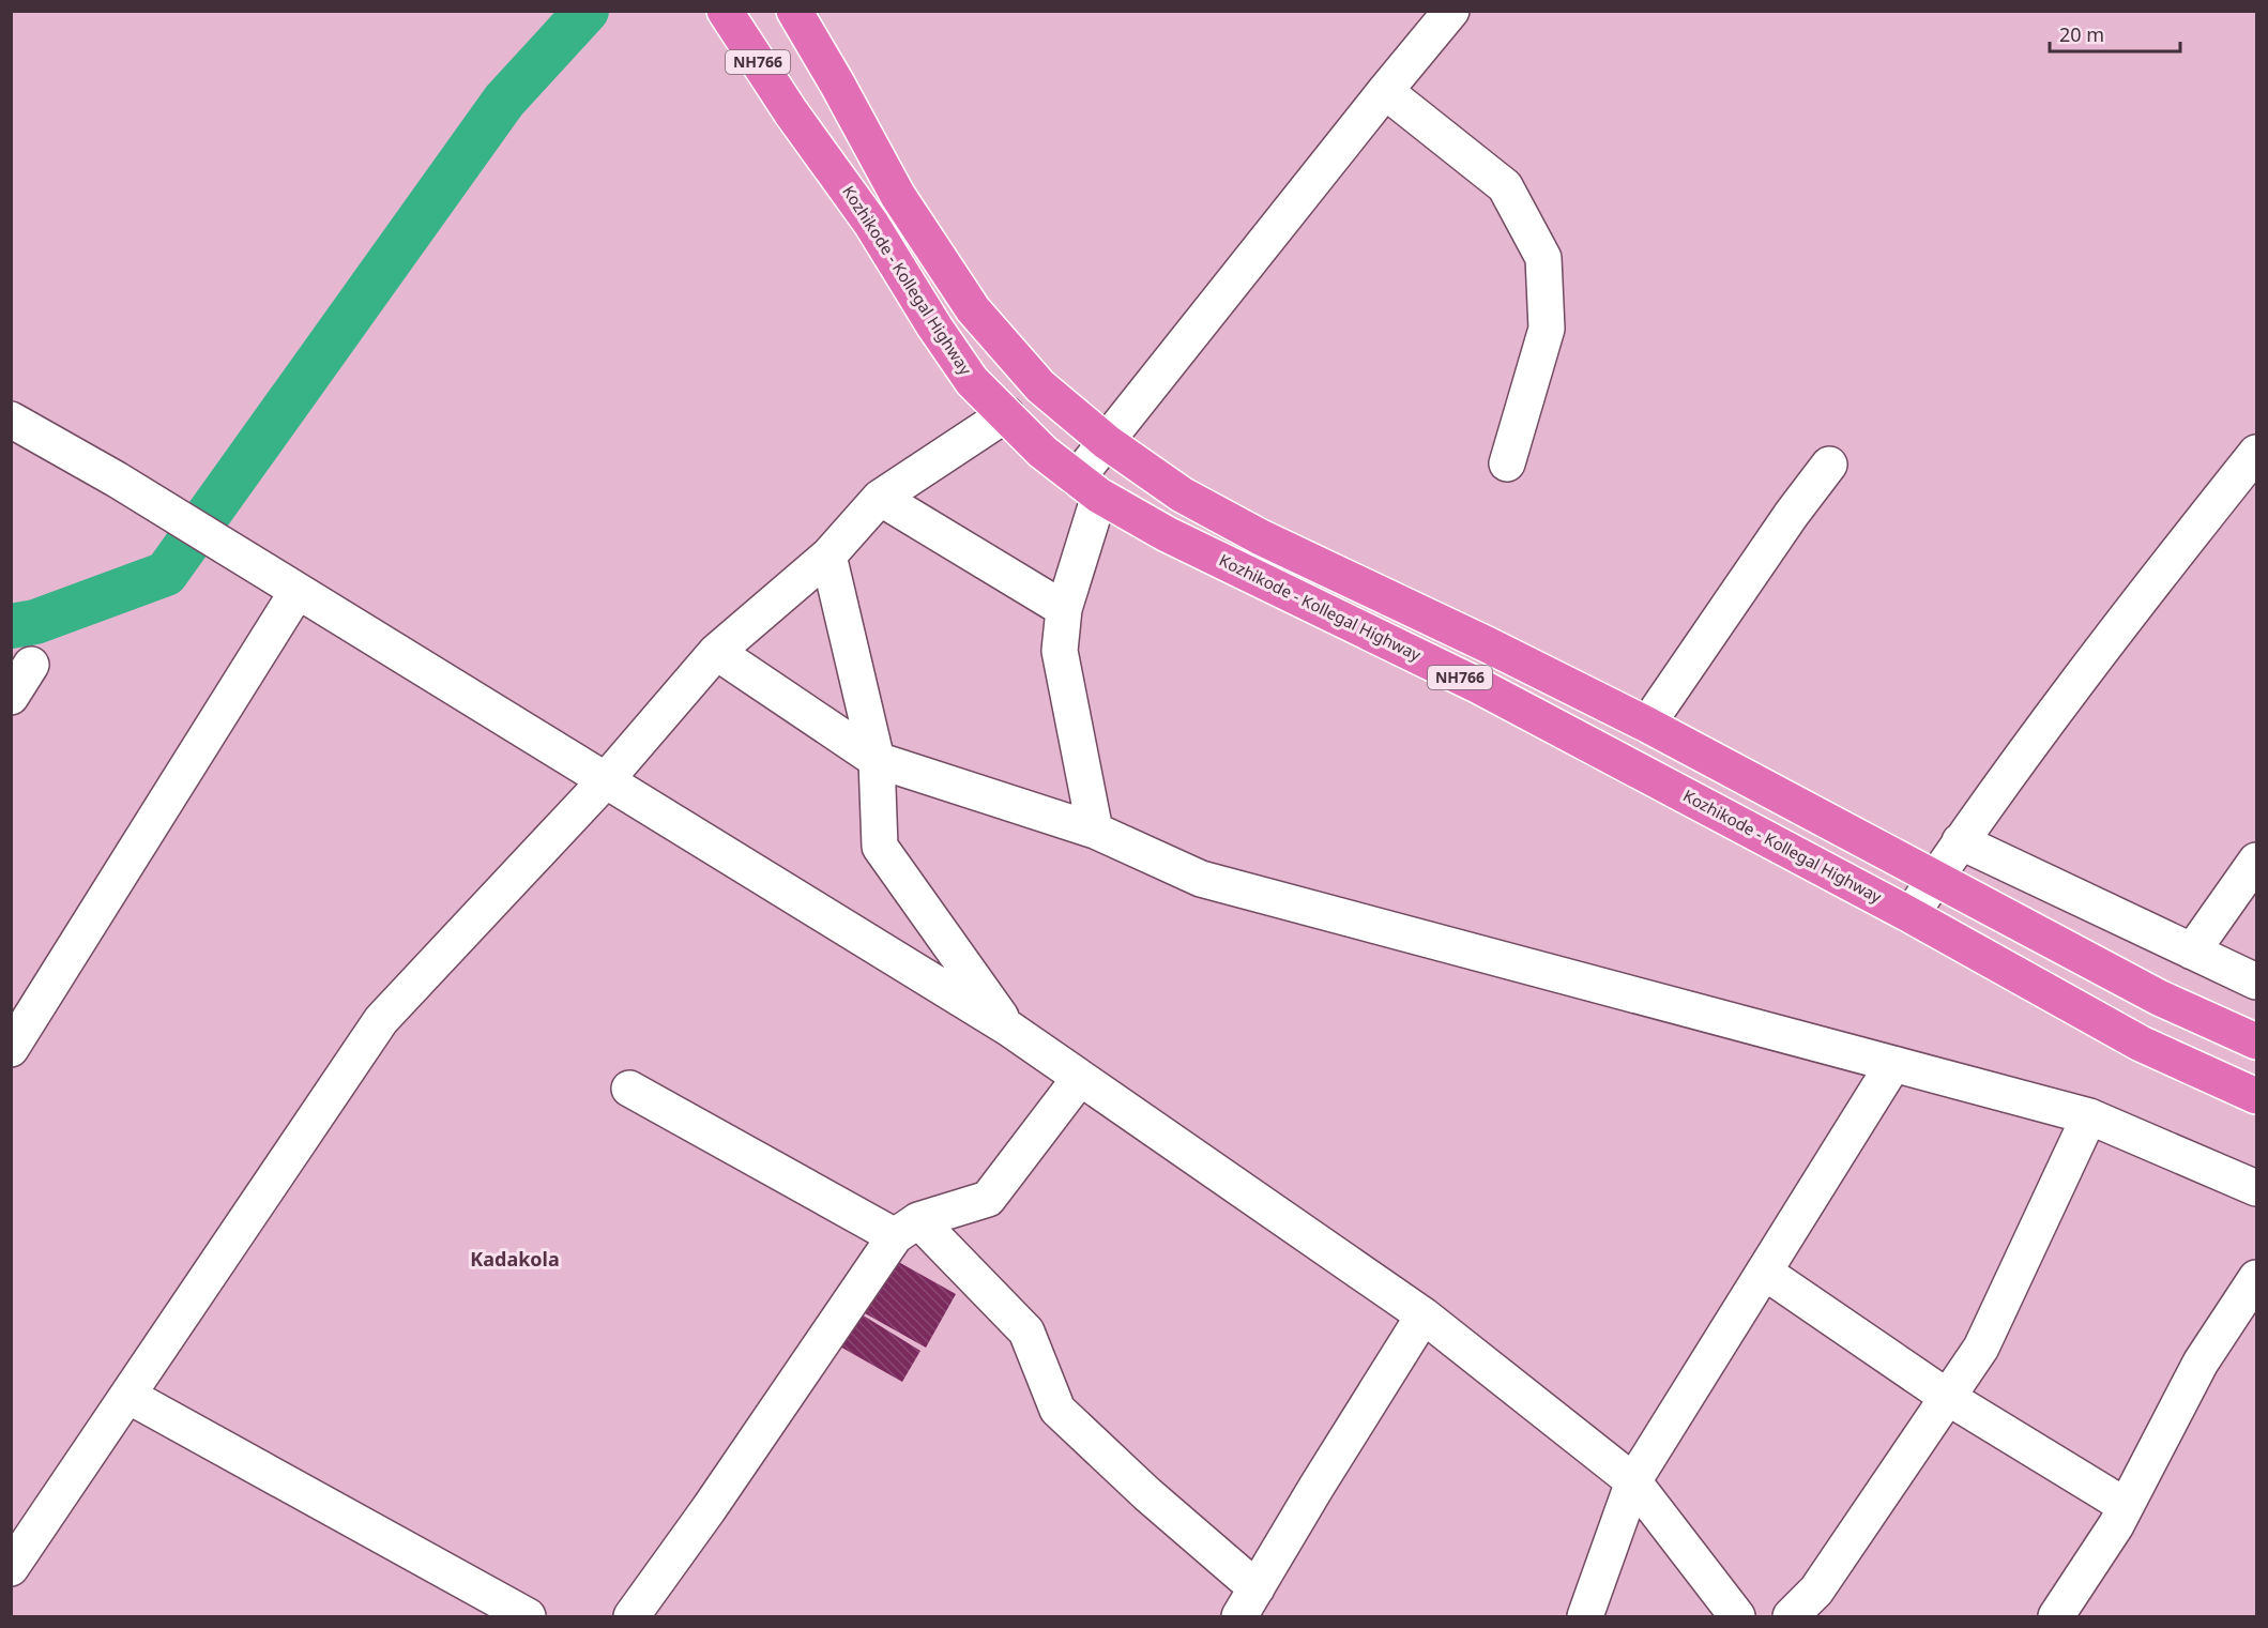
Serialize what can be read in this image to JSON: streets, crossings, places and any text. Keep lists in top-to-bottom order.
{
  "streets": {
    "highway": ["NH766", "Kozhikode - Kollegal Highway"]
  },
  "districts": ["Kadakola"],
  "scale_bar": "20 m"
}
